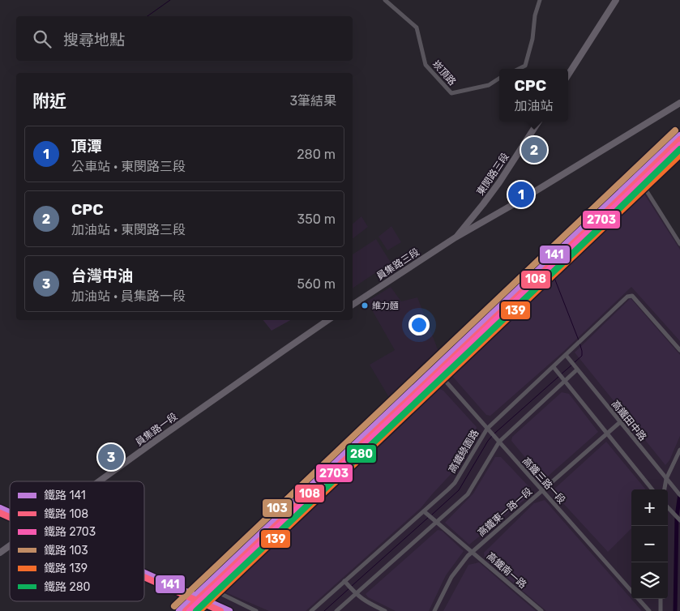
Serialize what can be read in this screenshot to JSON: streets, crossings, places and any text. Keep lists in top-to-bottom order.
{
  "streets": {
    "main road": ["東閔路三段", "員集路三段", "員集路一段"],
    "street": [
      "崁頂路",
      "高鐵田中路",
      "高鐵綠園路",
      "高鐵三路一段",
      "高鐵東一路一段",
      "高鐵南一路"
    ]
  },
  "crossings": [
    ["東閔路三段", "員集路三段"],
    ["高鐵田中路", "高鐵綠園路"],
    ["高鐵田中路", "高鐵東一路一段"],
    ["高鐵綠園路", "高鐵三路一段"],
    ["高鐵綠園路", "高鐵南一路"],
    ["高鐵三路一段", "高鐵東一路一段"],
    ["高鐵東一路一段", "高鐵南一路"]
  ],
  "places": ["維力麵"],
  "lines": [
    "rail line 103",
    "rail line 141",
    "rail line 108",
    "rail line 2703",
    "rail line 280",
    "rail line 139"
  ],
  "legend": [
    "鐵路 141",
    "鐵路 108",
    "鐵路 2703",
    "鐵路 103",
    "鐵路 139",
    "鐵路 280"
  ],
  "page": {
    "search": "搜尋地點",
    "popup": ["CPC", "加油站"],
    "heading": ["附近", "3筆結果"],
    "list": [
      {
        "mark": "1",
        "name": "頂潭",
        "note": "公車站 · 東閔路三段",
        "value": "280 m"
      },
      {
        "mark": "2",
        "name": "CPC",
        "note": "加油站 · 東閔路三段",
        "value": "350 m"
      },
      {
        "mark": "3",
        "name": "台灣中油",
        "note": "加油站 · 員集路一段",
        "value": "560 m"
      }
    ],
    "pins": ["2", "1", "3"],
    "map_buttons": ["+", "−"]
  }
}
